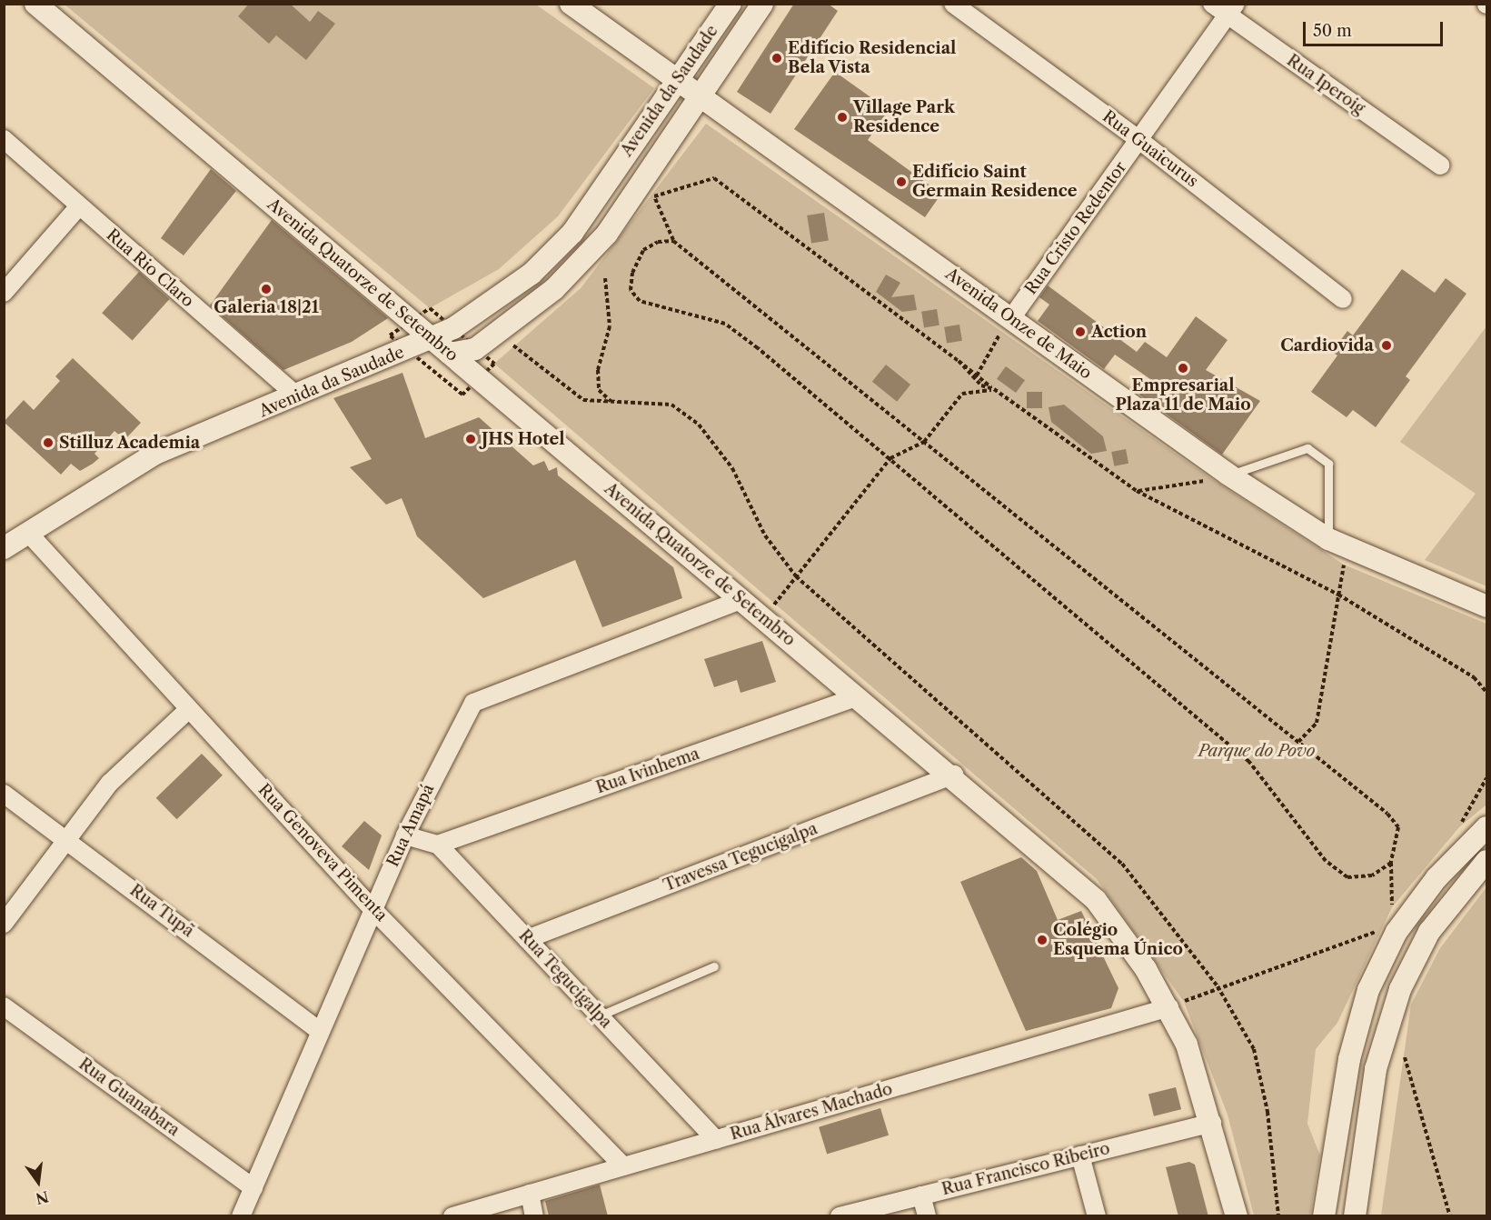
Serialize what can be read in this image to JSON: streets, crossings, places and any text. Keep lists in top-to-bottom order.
{
  "streets": {
    "street": [
      "Rua Iperoig",
      "Avenida da Saudade",
      "Rua Guaicurus",
      "Rua Cristo Redentor",
      "Rua Rio Claro",
      "Avenida Quatorze de Setembro",
      "Avenida Onze de Maio",
      "Rua Ivinhema",
      "Rua Amapá",
      "Rua Genoveva Pimenta",
      "Travessa Tegucigalpa",
      "Rua Tupã",
      "Rua Tegucigalpa",
      "Rua Guanabara",
      "Rua Álvares Machado",
      "Rua Francisco Ribeiro"
    ]
  },
  "crossings": [
    ["Rua Iperoig", "Rua Cristo Redentor"],
    ["Avenida da Saudade", "Rua Rio Claro"],
    ["Avenida da Saudade", "Avenida Quatorze de Setembro"],
    ["Avenida da Saudade", "Avenida Onze de Maio"],
    ["Avenida da Saudade", "Rua Genoveva Pimenta"],
    ["Rua Guaicurus", "Rua Cristo Redentor"],
    ["Rua Cristo Redentor", "Avenida Onze de Maio"],
    ["Avenida Quatorze de Setembro", "Rua Ivinhema"],
    ["Avenida Quatorze de Setembro", "Rua Amapá"],
    ["Avenida Quatorze de Setembro", "Travessa Tegucigalpa"],
    ["Avenida Quatorze de Setembro", "Rua Álvares Machado"],
    ["Avenida Quatorze de Setembro", "Rua Francisco Ribeiro"],
    ["Rua Ivinhema", "Rua Tegucigalpa"],
    ["Rua Amapá", "Rua Genoveva Pimenta"],
    ["Rua Amapá", "Rua Tupã"],
    ["Rua Amapá", "Rua Guanabara"],
    ["Rua Genoveva Pimenta", "Rua Álvares Machado"],
    ["Travessa Tegucigalpa", "Rua Tegucigalpa"],
    ["Rua Tegucigalpa", "Rua Álvares Machado"]
  ],
  "parks": ["Parque do Povo"],
  "places": [
    "Edifício Residencial Bela Vista",
    "Village Park Residence",
    "Edifício Saint Germain Residence",
    "Galeria 18|21",
    "Action",
    "Cardiovida",
    "Empresarial Plaza 11 de Maio",
    "JHS Hotel",
    "Stilluz Academia",
    "Colégio Esquema Único"
  ],
  "scale_bar": "50 m",
  "north": "bottom"
}
